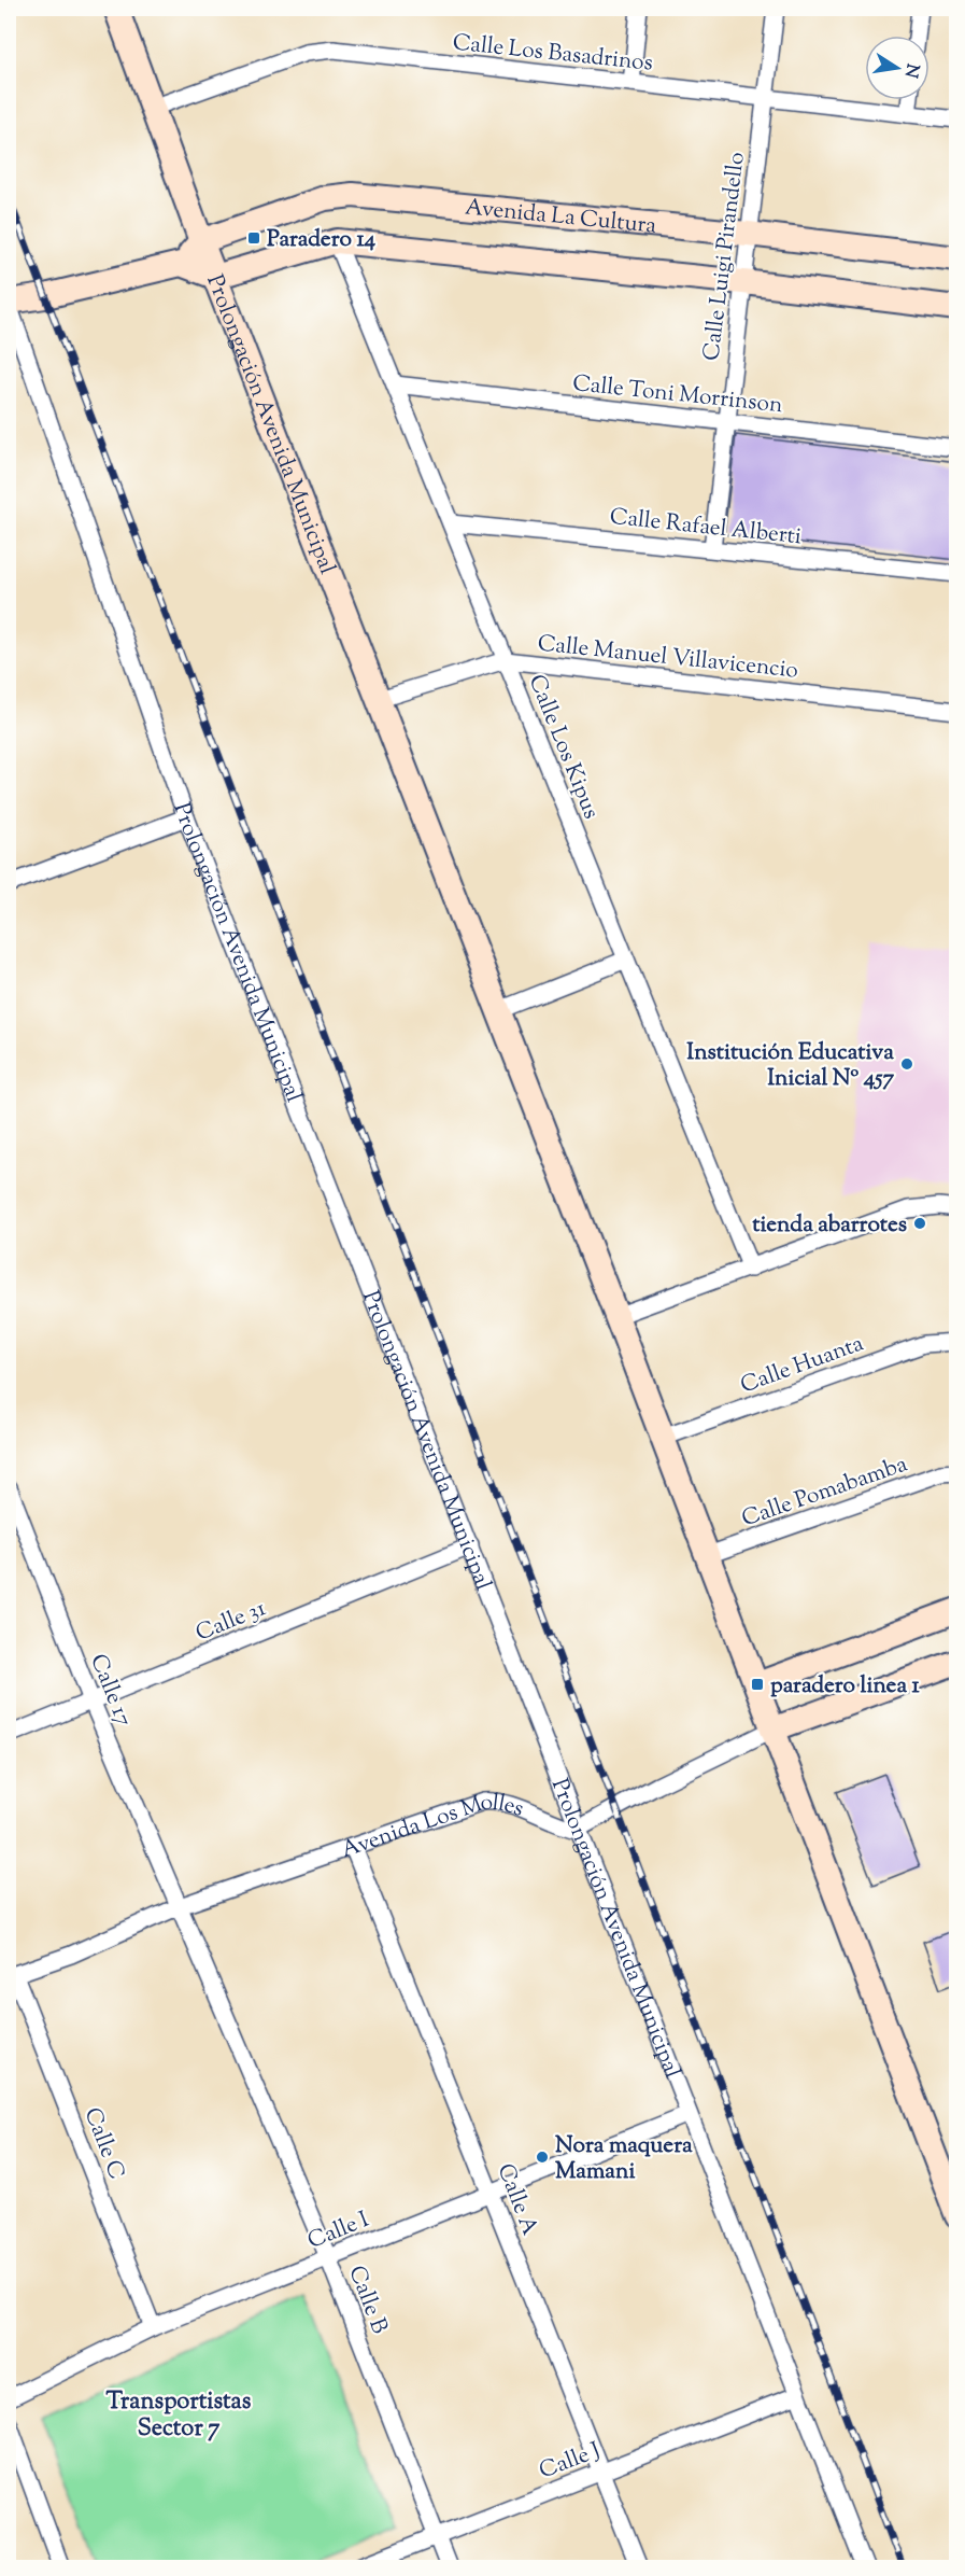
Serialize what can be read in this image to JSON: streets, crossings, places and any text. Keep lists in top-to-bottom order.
{
  "streets": {
    "main road": ["Avenida La Cultura", "Prolongación Avenida Municipal"],
    "street": [
      "Calle Los Basadrinos",
      "Calle Luigi Pirandello",
      "Calle Toni Morrinson",
      "Calle Rafael Alberti",
      "Calle Manuel Villavicencio",
      "Calle Los Kipus",
      "Calle Huanta",
      "Calle Pomabamba",
      "Calle 31",
      "Calle 17",
      "Avenida Los Molles",
      "Calle C",
      "Calle A",
      "Calle I",
      "Calle B",
      "Calle J"
    ]
  },
  "crossings": [
    ["Calle Los Basadrinos", "Calle Luigi Pirandello"],
    ["Calle Los Basadrinos", "Prolongación Avenida Municipal"],
    ["Avenida La Cultura", "Calle Luigi Pirandello"],
    ["Avenida La Cultura", "Prolongación Avenida Municipal"],
    ["Avenida La Cultura", "Calle Los Kipus"],
    ["Calle Luigi Pirandello", "Calle Toni Morrinson"],
    ["Calle Luigi Pirandello", "Calle Rafael Alberti"],
    ["Calle Toni Morrinson", "Calle Los Kipus"],
    ["Prolongación Avenida Municipal", "Calle Manuel Villavicencio"],
    ["Prolongación Avenida Municipal", "Calle Huanta"],
    ["Prolongación Avenida Municipal", "Calle Pomabamba"],
    ["Prolongación Avenida Municipal", "Calle 31"],
    ["Prolongación Avenida Municipal", "Avenida Los Molles"],
    ["Prolongación Avenida Municipal", "Calle I"],
    ["Prolongación Avenida Municipal", "Calle J"],
    ["Calle Rafael Alberti", "Calle Los Kipus"],
    ["Calle Manuel Villavicencio", "Calle Los Kipus"],
    ["Calle 31", "Calle 17"],
    ["Calle 17", "Avenida Los Molles"],
    ["Calle 17", "Calle B"],
    ["Avenida Los Molles", "Calle C"],
    ["Avenida Los Molles", "Calle A"],
    ["Avenida Los Molles", "Calle B"],
    ["Calle C", "Calle I"],
    ["Calle A", "Calle I"],
    ["Calle A", "Calle J"],
    ["Calle I", "Calle B"],
    ["Calle B", "Calle J"]
  ],
  "districts": ["Transportistas Sector 7"],
  "places": {
    "transit": ["Paradero 14", "paradero linea 1"],
    "other": ["Institución Educativa Inicial Nº 457", "tienda abarrotes", "Nora maquera Mamani"]
  },
  "north": "right"
}
